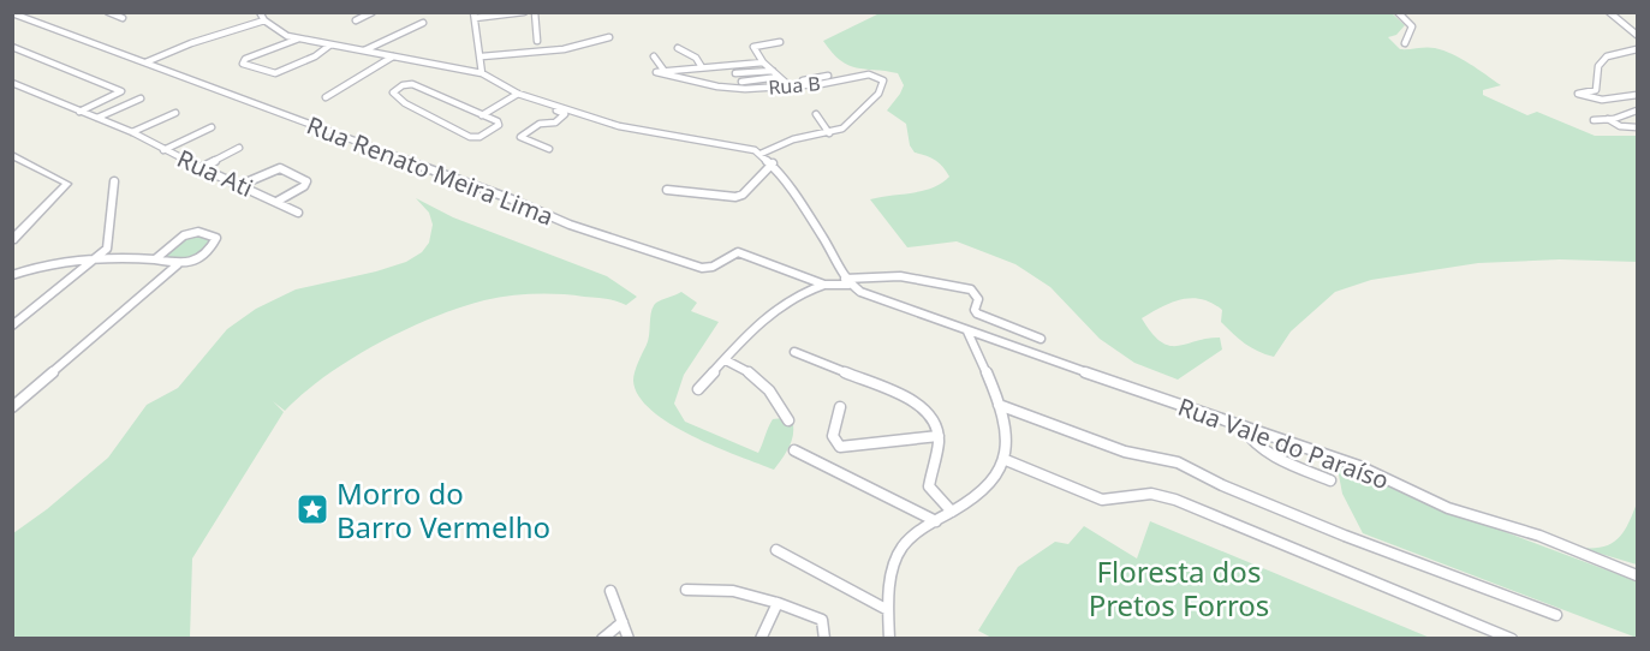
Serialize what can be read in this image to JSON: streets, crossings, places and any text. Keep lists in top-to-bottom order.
{
  "streets": {
    "street": [
      "Rua B",
      "Rua Renato Meira Lima",
      "Rua Ati",
      "Rua Vale do Paraíso"
    ]
  },
  "crossings": [
    ["Rua Renato Meira Lima", "Rua Vale do Paraíso"]
  ],
  "parks": ["Floresta dos Pretos Forros"],
  "places": {
    "place": ["Morro do Barro Vermelho"]
  }
}
